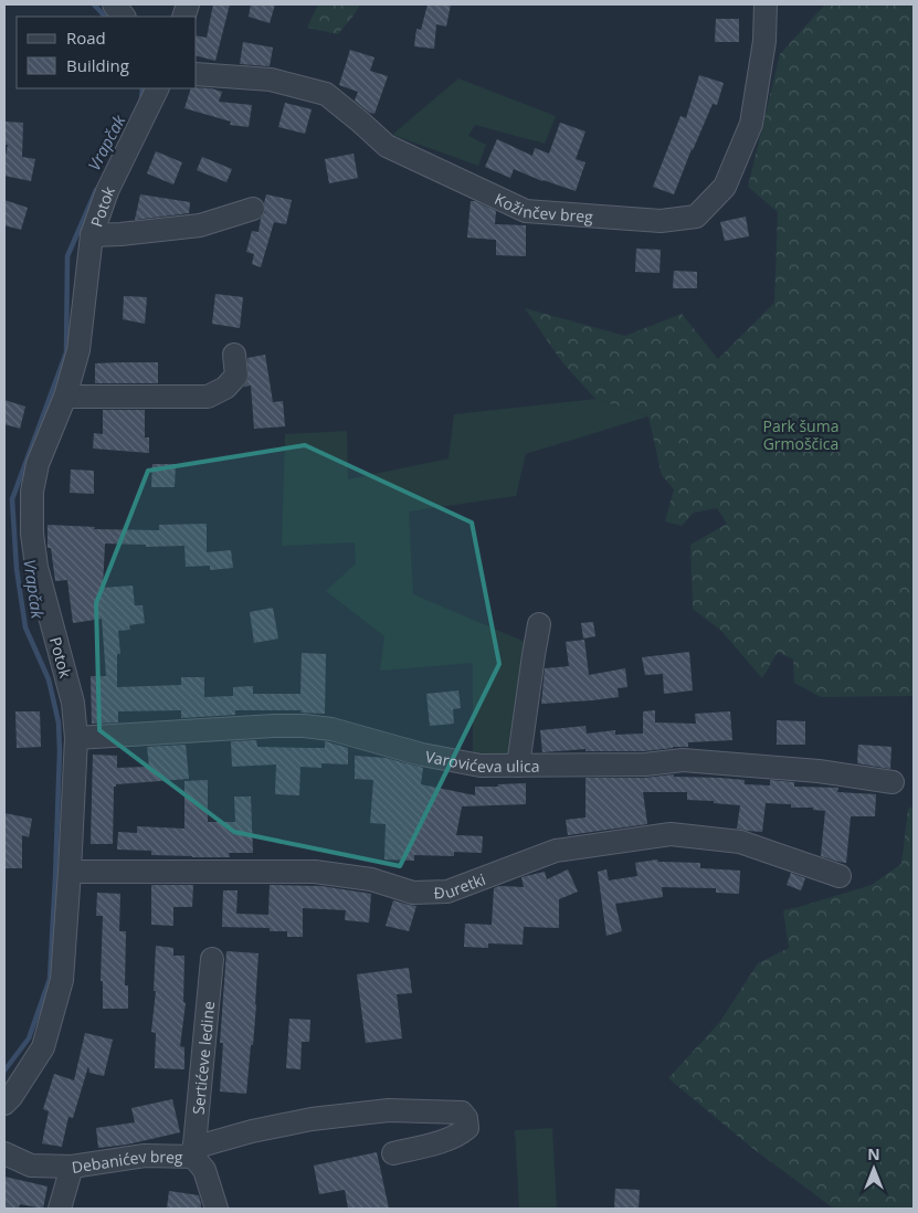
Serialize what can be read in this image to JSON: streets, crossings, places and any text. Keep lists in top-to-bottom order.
{
  "streets": {
    "street": [
      "Kožinčev breg",
      "Potok",
      "Varovićeva ulica",
      "Đuretki",
      "Sertićeve ledine",
      "Debanićev breg"
    ]
  },
  "crossings": [
    ["Potok", "Varovićeva ulica"],
    ["Potok", "Đuretki"],
    ["Sertićeve ledine", "Debanićev breg"]
  ],
  "water": ["Vrapčak"],
  "parks": ["Park šuma Grmoščica"],
  "legend": ["Road", "Building"],
  "north": "top"
}
